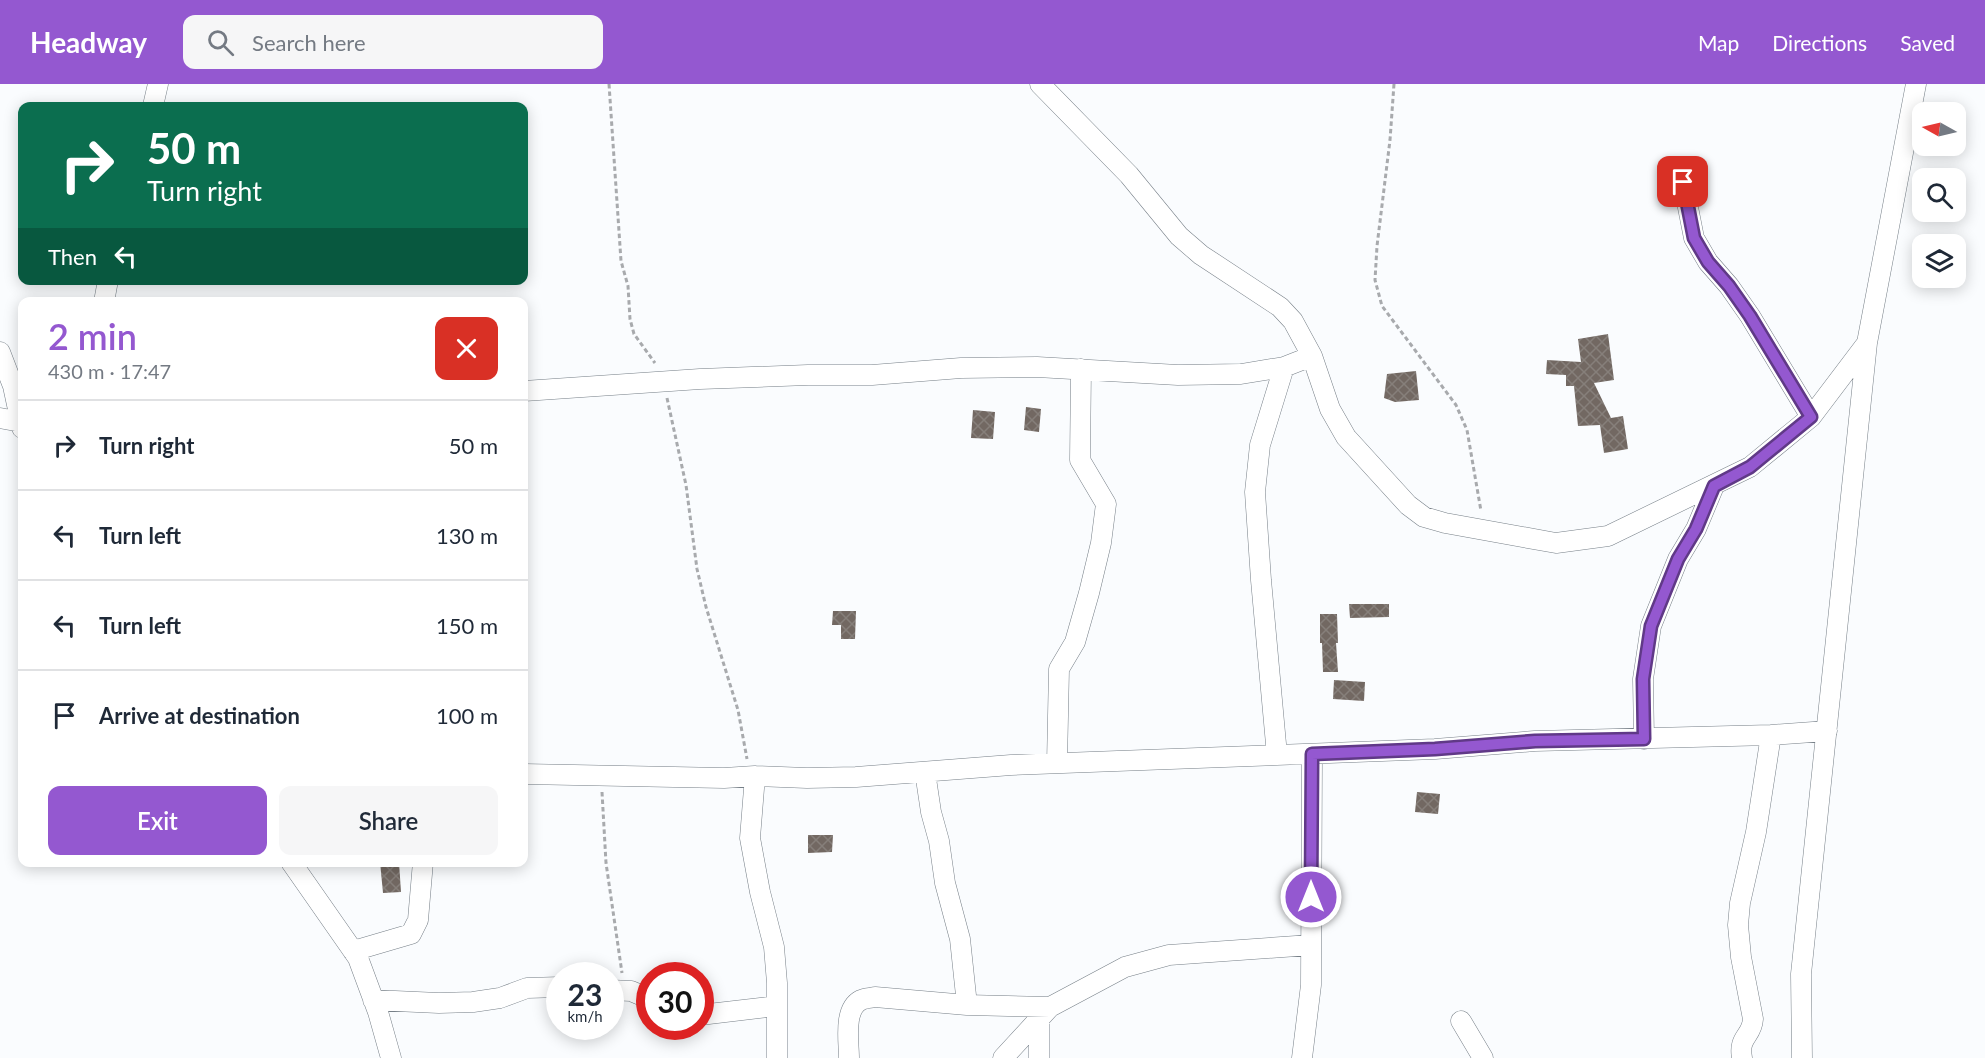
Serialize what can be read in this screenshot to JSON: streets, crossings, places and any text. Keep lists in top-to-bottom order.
{
  "north": "left",
  "page": {
    "header": "Headway",
    "search": "Search here",
    "nav": ["Map", "Directions", "Saved"],
    "turn": ["50 m", "Turn right"],
    "then": "Then",
    "heading": ["2 min", "430 m · 17:47"],
    "list": [
      {
        "name": "Turn right",
        "value": "50 m"
      },
      {
        "name": "Turn left",
        "value": "130 m"
      },
      {
        "name": "Turn left",
        "value": "150 m"
      },
      {
        "name": "Arrive at destination",
        "value": "100 m"
      }
    ],
    "buttons": ["Exit", "Share"],
    "speed": "23 km/h",
    "limit": "30"
  }
}
